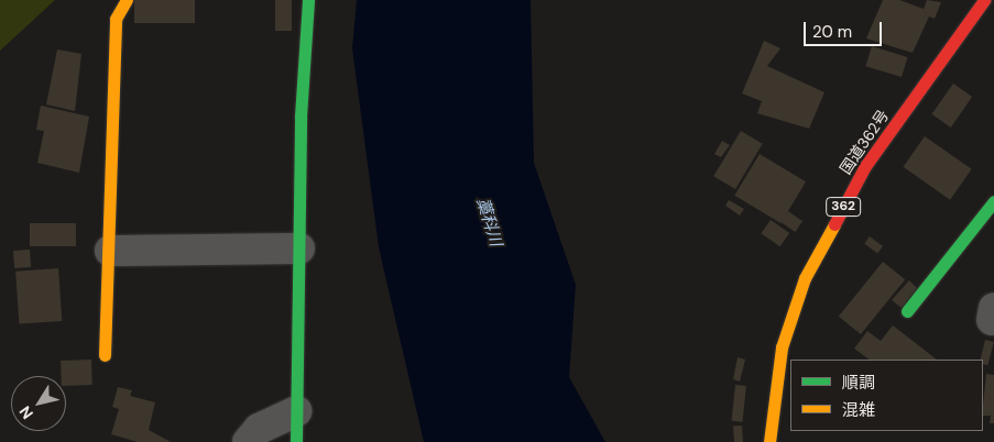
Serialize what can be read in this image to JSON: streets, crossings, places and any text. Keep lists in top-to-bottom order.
{
  "streets": {
    "main road": ["国道362号", "362"]
  },
  "water": ["藁科川"],
  "legend": ["順調", "混雑"],
  "scale_bar": "20 m",
  "north": "bottom left"
}
